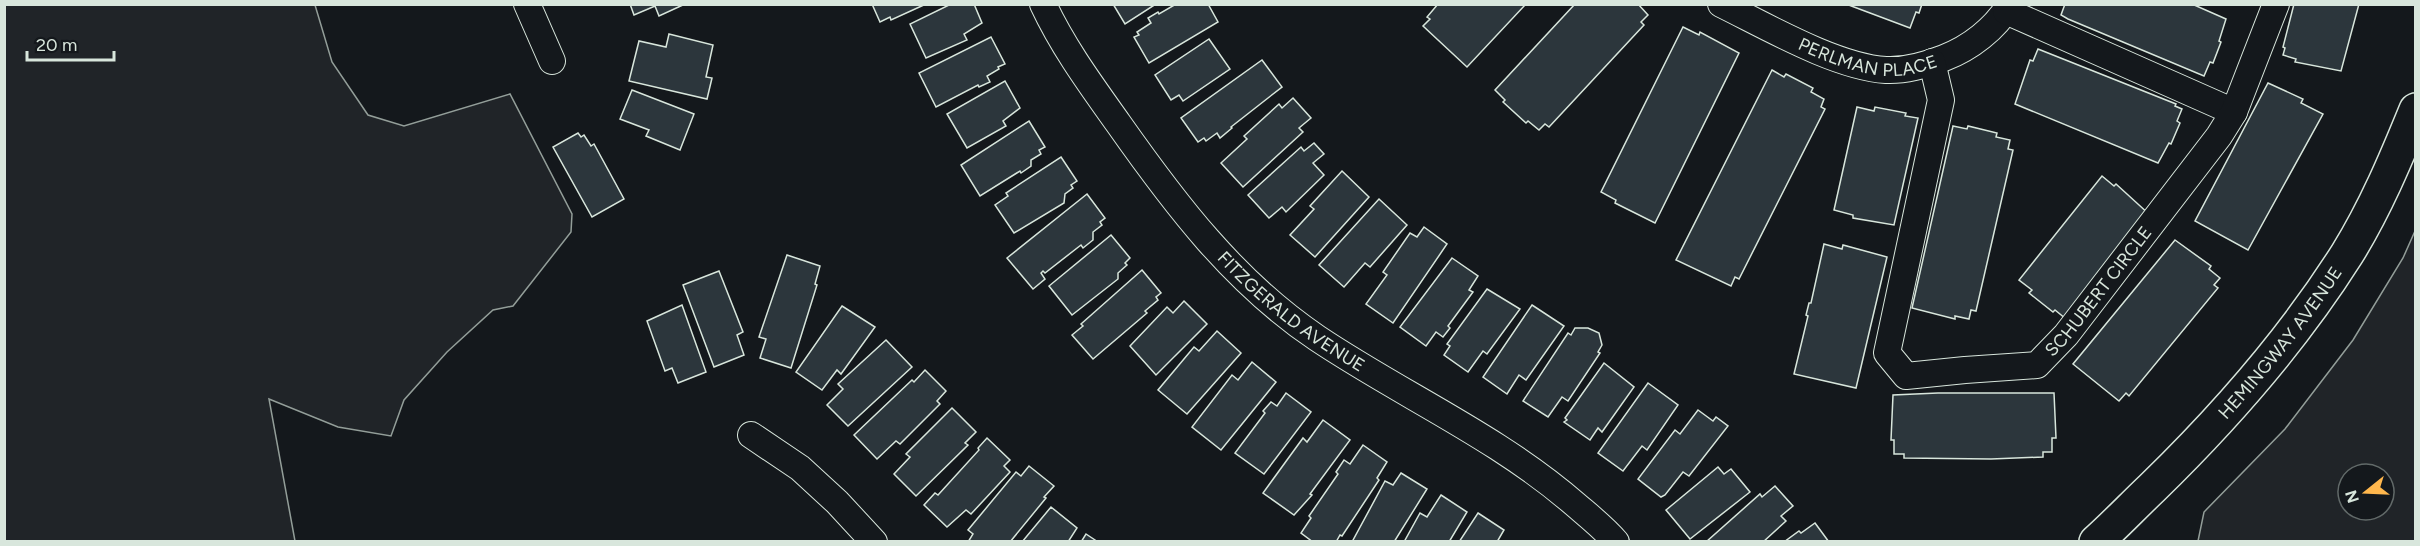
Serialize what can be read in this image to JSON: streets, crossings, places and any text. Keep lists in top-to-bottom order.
{
  "streets": {
    "main road": ["HEMINGWAY AVENUE"],
    "street": ["PERLMAN PLACE", "SCHUBERT CIRCLE", "FITZGERALD AVENUE"]
  },
  "crossings": [
    ["PERLMAN PLACE", "SCHUBERT CIRCLE"]
  ],
  "scale_bar": "20 m",
  "north": "left"
}
